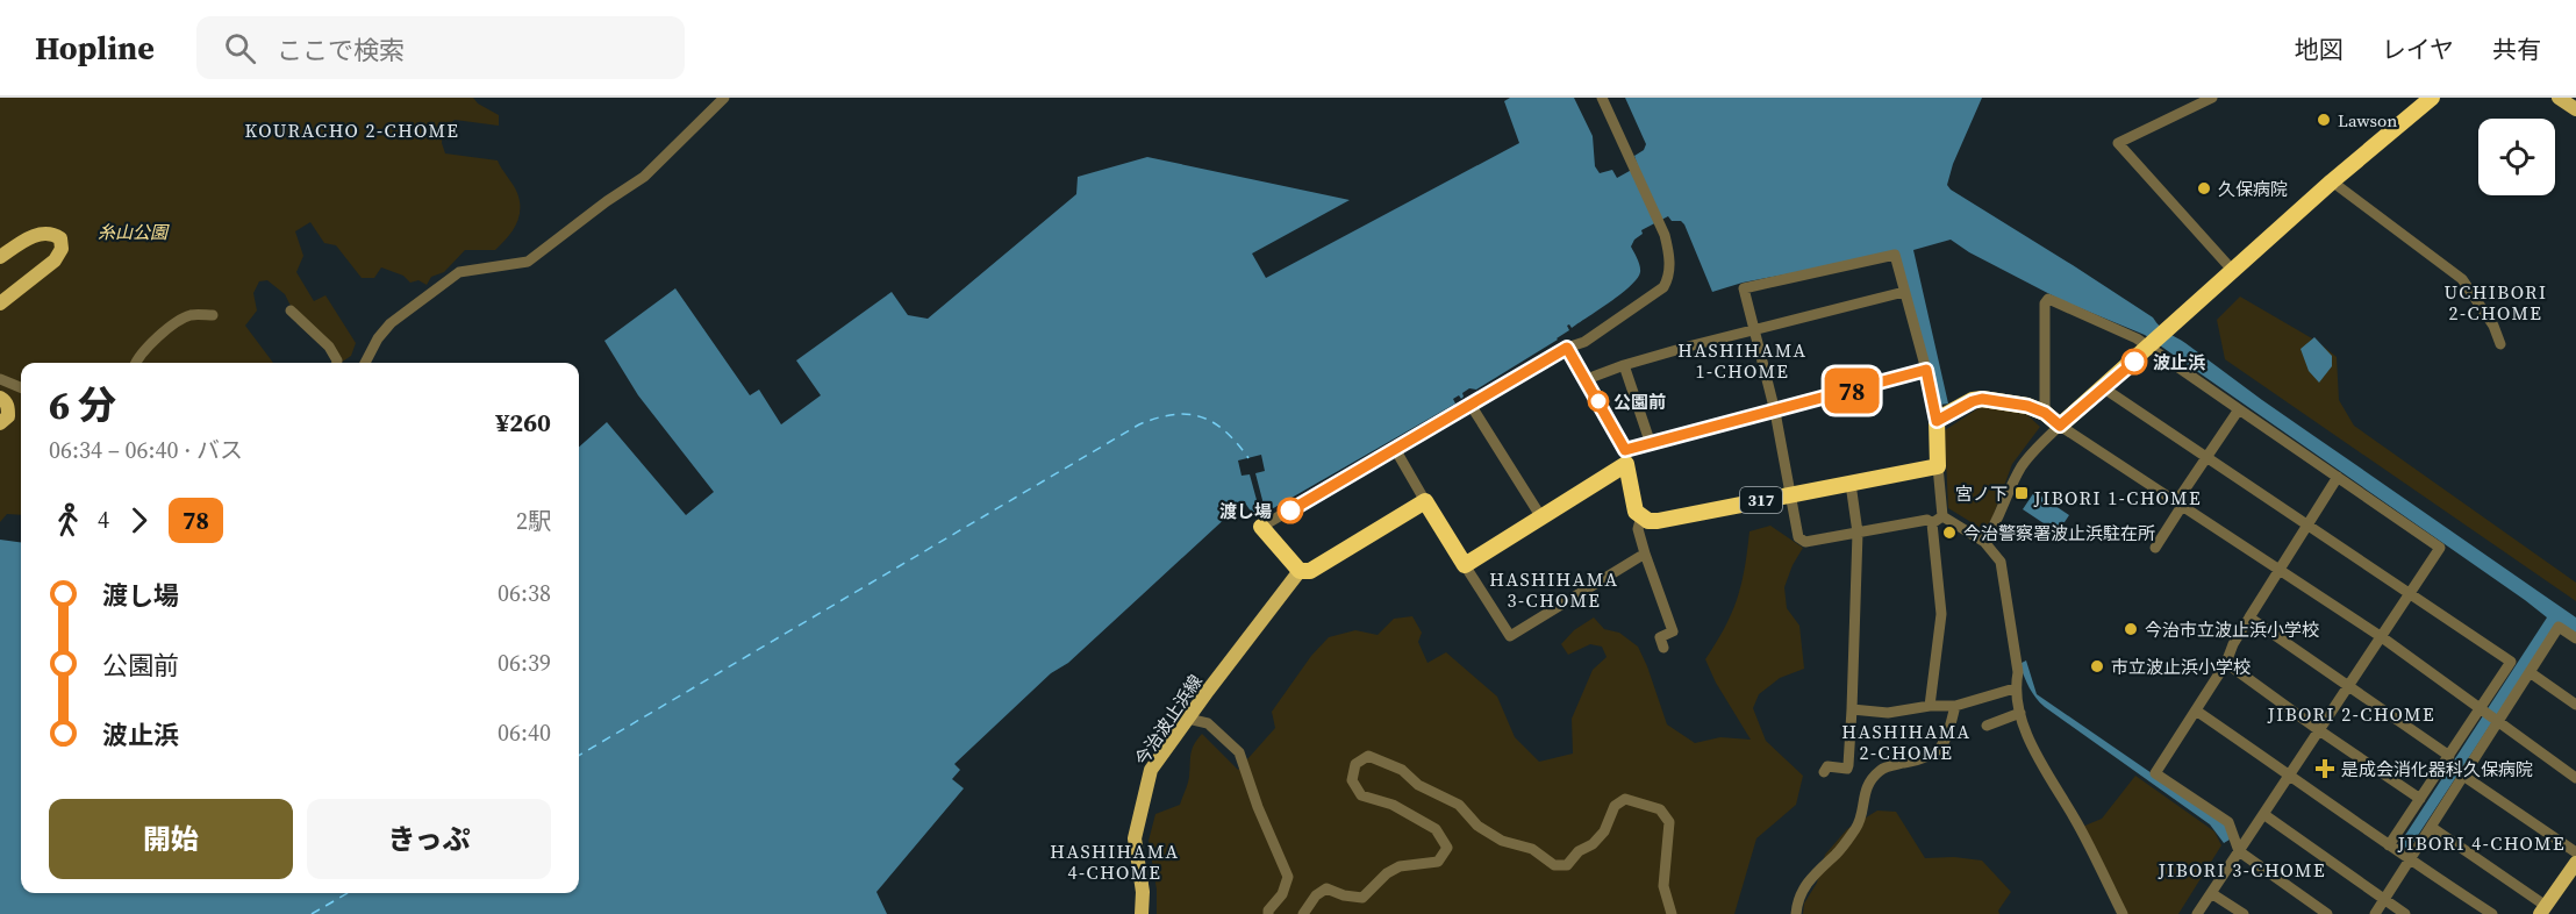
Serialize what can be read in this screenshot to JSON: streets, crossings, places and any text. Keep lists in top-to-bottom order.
{
  "streets": {
    "highway": ["317"],
    "main road": ["今治波止浜線"]
  },
  "districts": [
    "KOURACHO 2-CHOME",
    "UCHIBORI 2-CHOME",
    "HASHIHAMA 1-CHOME",
    "JIBORI 1-CHOME",
    "HASHIHAMA 3-CHOME",
    "JIBORI 2-CHOME",
    "HASHIHAMA 2-CHOME",
    "JIBORI 4-CHOME",
    "HASHIHAMA 4-CHOME",
    "JIBORI 3-CHOME"
  ],
  "parks": ["糸山公園"],
  "places": {
    "other": [
      "Lawson",
      "久保病院",
      "波止浜",
      "公園前",
      "渡し場",
      "今治警察署波止浜駐在所",
      "今治市立波止浜小学校",
      "市立波止浜小学校"
    ],
    "transit": ["宮ノ下"],
    "health": ["是成会消化器科久保病院"]
  },
  "lines": ["bus line 78"],
  "page": {
    "header": "Hopline",
    "search": "ここで検索",
    "nav": ["地図", "レイヤ", "共有"],
    "on_map": "78",
    "heading": ["6 分", "06:34 – 06:40 · バス", "¥260"],
    "legs": ["4", "78", "2駅"],
    "list": [
      {
        "name": "渡し場",
        "value": "06:38"
      },
      {
        "name": "公園前",
        "value": "06:39"
      },
      {
        "name": "波止浜",
        "value": "06:40"
      }
    ],
    "buttons": ["開始", "きっぷ"]
  }
}
